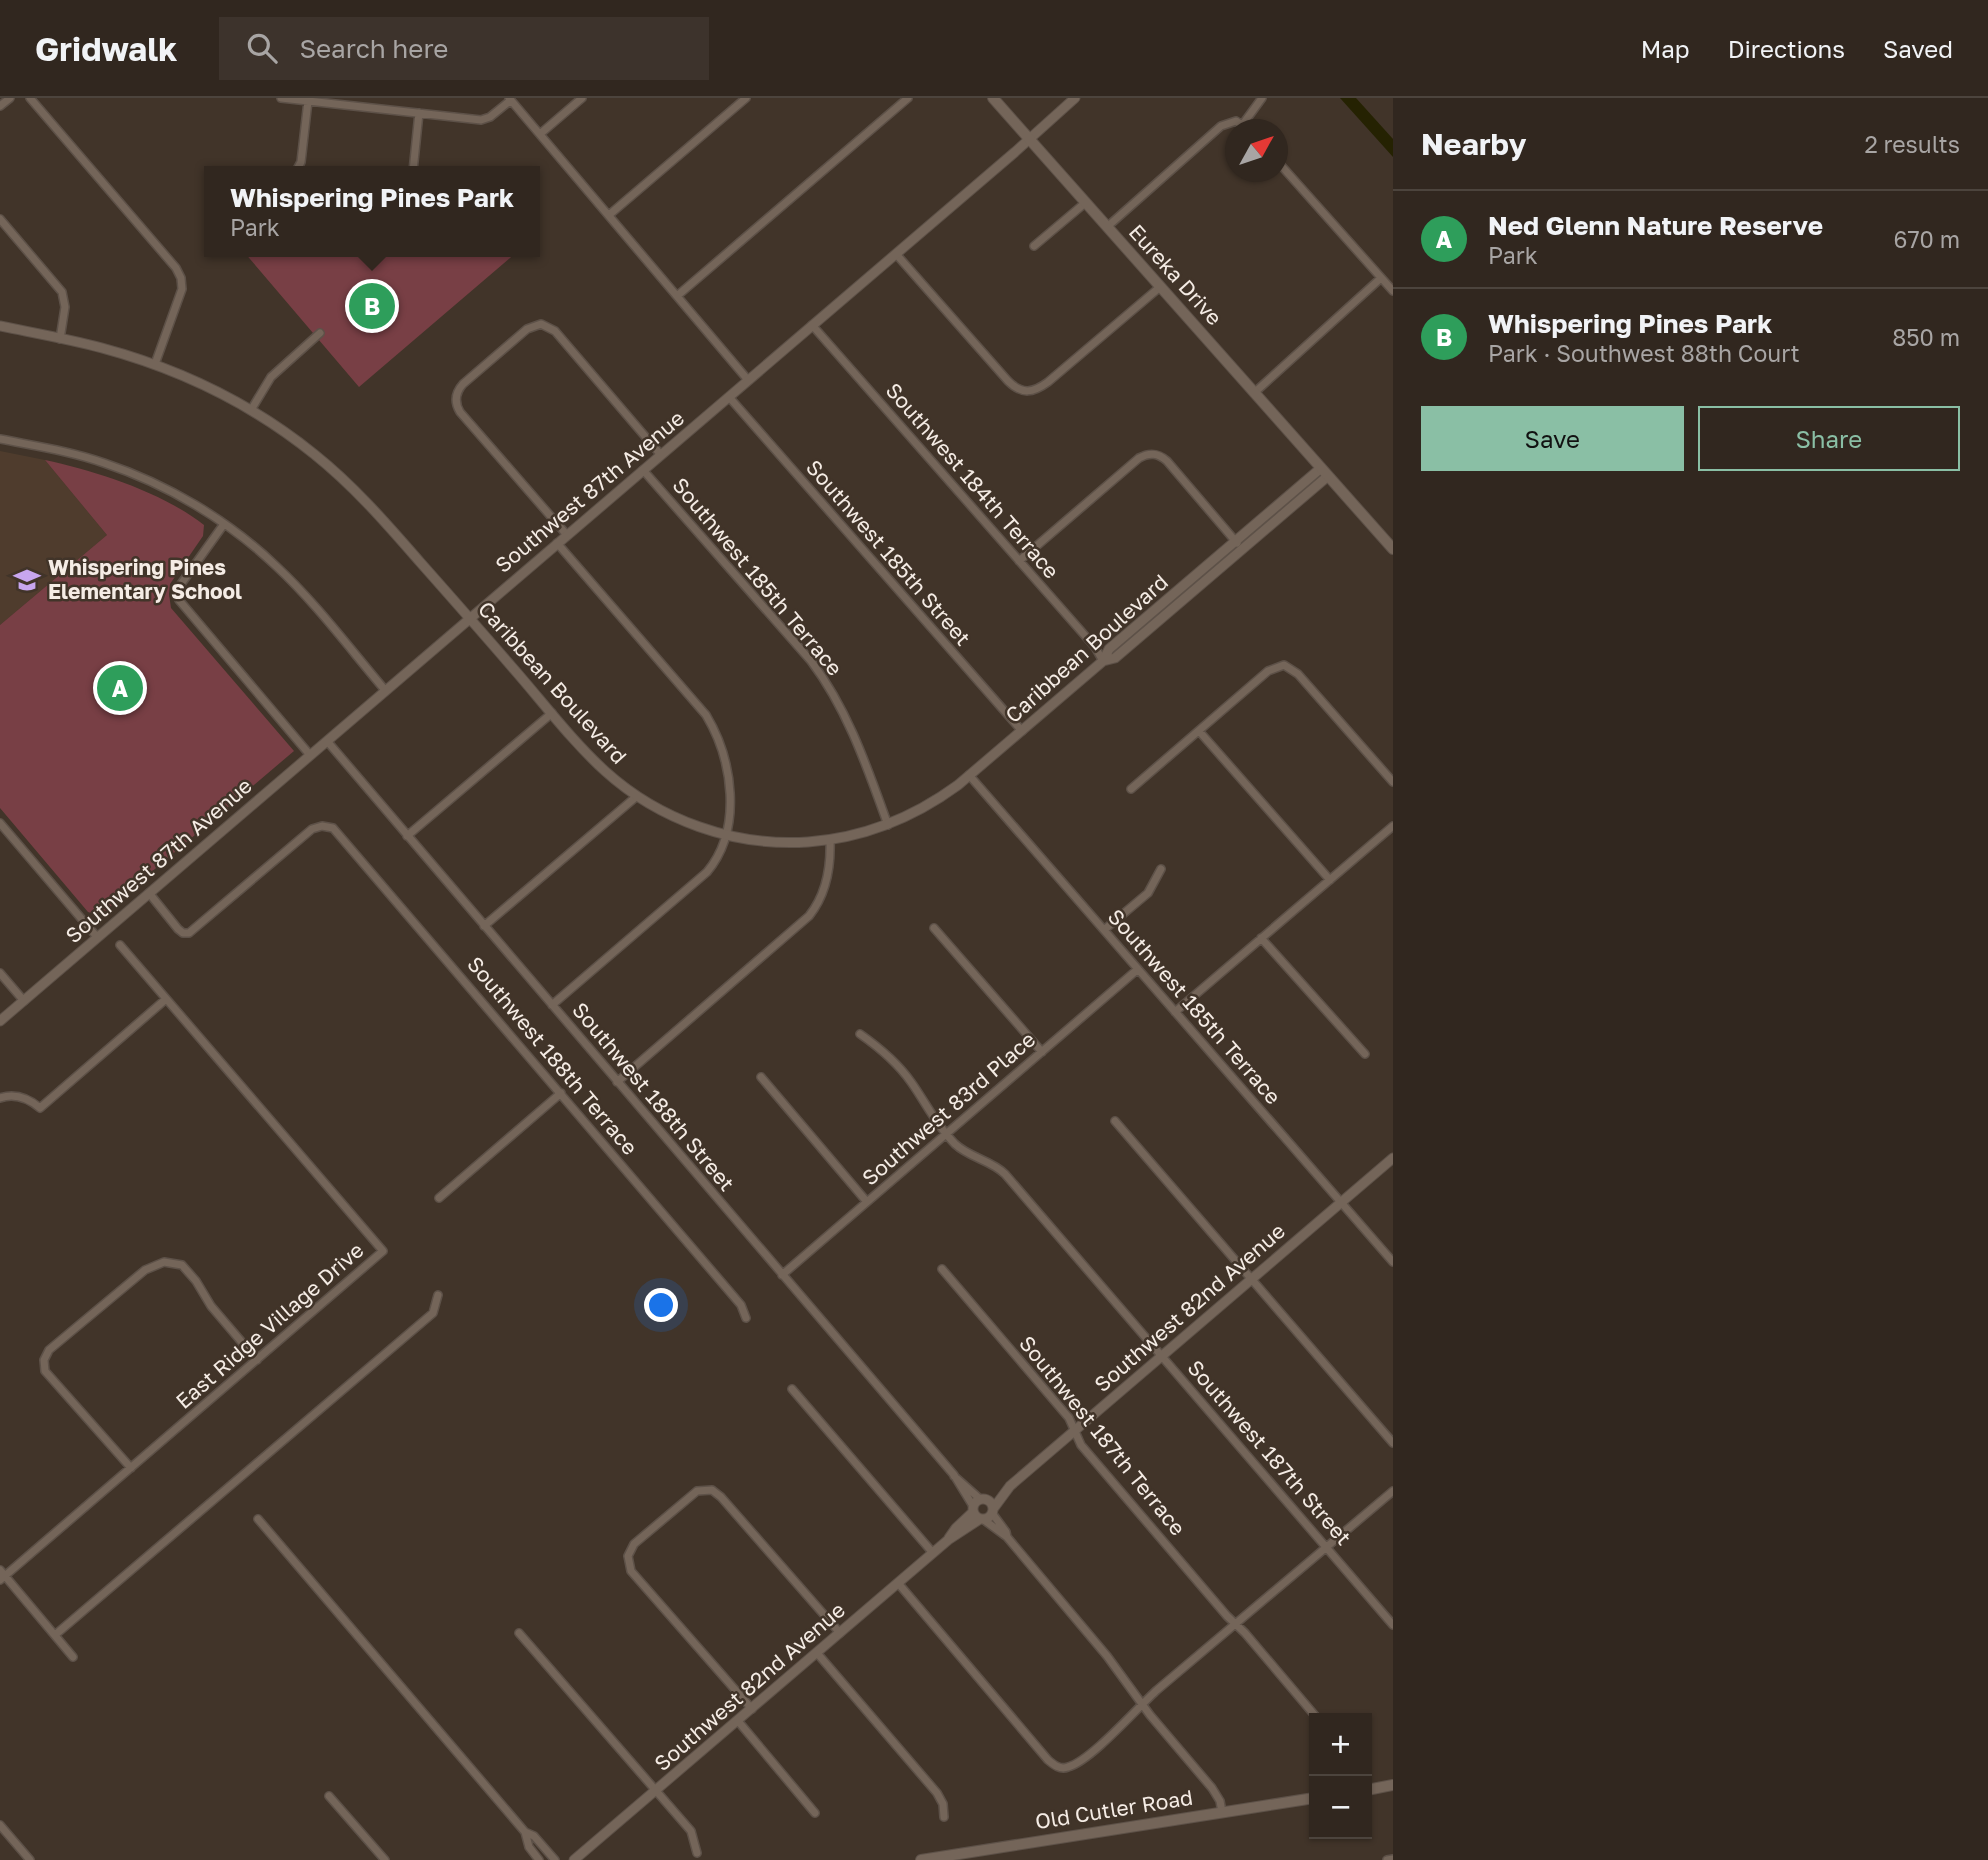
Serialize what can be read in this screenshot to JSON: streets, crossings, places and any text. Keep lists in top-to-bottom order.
{
  "streets": {
    "main road": ["Eureka Drive", "Old Cutler Road"],
    "street": [
      "Southwest 184th Terrace",
      "Southwest 87th Avenue",
      "Southwest 185th Street",
      "Southwest 185th Terrace",
      "Caribbean Boulevard",
      "Southwest 188th Terrace",
      "Southwest 188th Street",
      "Southwest 83rd Place",
      "Southwest 82nd Avenue",
      "East Ridge Village Drive",
      "Southwest 187th Terrace",
      "Southwest 187th Street"
    ]
  },
  "crossings": [
    ["Eureka Drive", "Southwest 87th Avenue"],
    ["Eureka Drive", "Caribbean Boulevard"],
    ["Southwest 184th Terrace", "Southwest 87th Avenue"],
    ["Southwest 184th Terrace", "Caribbean Boulevard"],
    ["Southwest 87th Avenue", "Southwest 185th Street"],
    ["Southwest 87th Avenue", "Southwest 185th Terrace"],
    ["Southwest 87th Avenue", "Caribbean Boulevard"],
    ["Southwest 87th Avenue", "Southwest 188th Terrace"],
    ["Southwest 87th Avenue", "Southwest 188th Street"],
    ["Southwest 185th Street", "Caribbean Boulevard"],
    ["Southwest 185th Terrace", "Caribbean Boulevard"],
    ["Southwest 185th Terrace", "Southwest 83rd Place"],
    ["Southwest 185th Terrace", "Southwest 82nd Avenue"],
    ["Southwest 188th Street", "Southwest 83rd Place"],
    ["Southwest 188th Street", "Southwest 82nd Avenue"],
    ["Southwest 188th Street", "Old Cutler Road"],
    ["Southwest 83rd Place", "Southwest 187th Street"],
    ["Southwest 82nd Avenue", "Southwest 187th Terrace"],
    ["Southwest 82nd Avenue", "Southwest 187th Street"]
  ],
  "places": {
    "school or university": ["Whispering Pines Elementary School"]
  },
  "north": "top right",
  "page": {
    "header": "Gridwalk",
    "search": "Search here",
    "nav": ["Map", "Directions", "Saved"],
    "heading": ["Nearby", "2 results"],
    "popup": ["Whispering Pines Park", "Park"],
    "list": [
      {
        "mark": "A",
        "name": "Ned Glenn Nature Reserve",
        "note": "Park",
        "value": "670 m"
      },
      {
        "mark": "B",
        "name": "Whispering Pines Park",
        "note": "Park · Southwest 88th Court",
        "value": "850 m"
      }
    ],
    "pins": ["B", "A"],
    "buttons": ["Save", "Share"],
    "map_buttons": ["+", "−"]
  }
}
